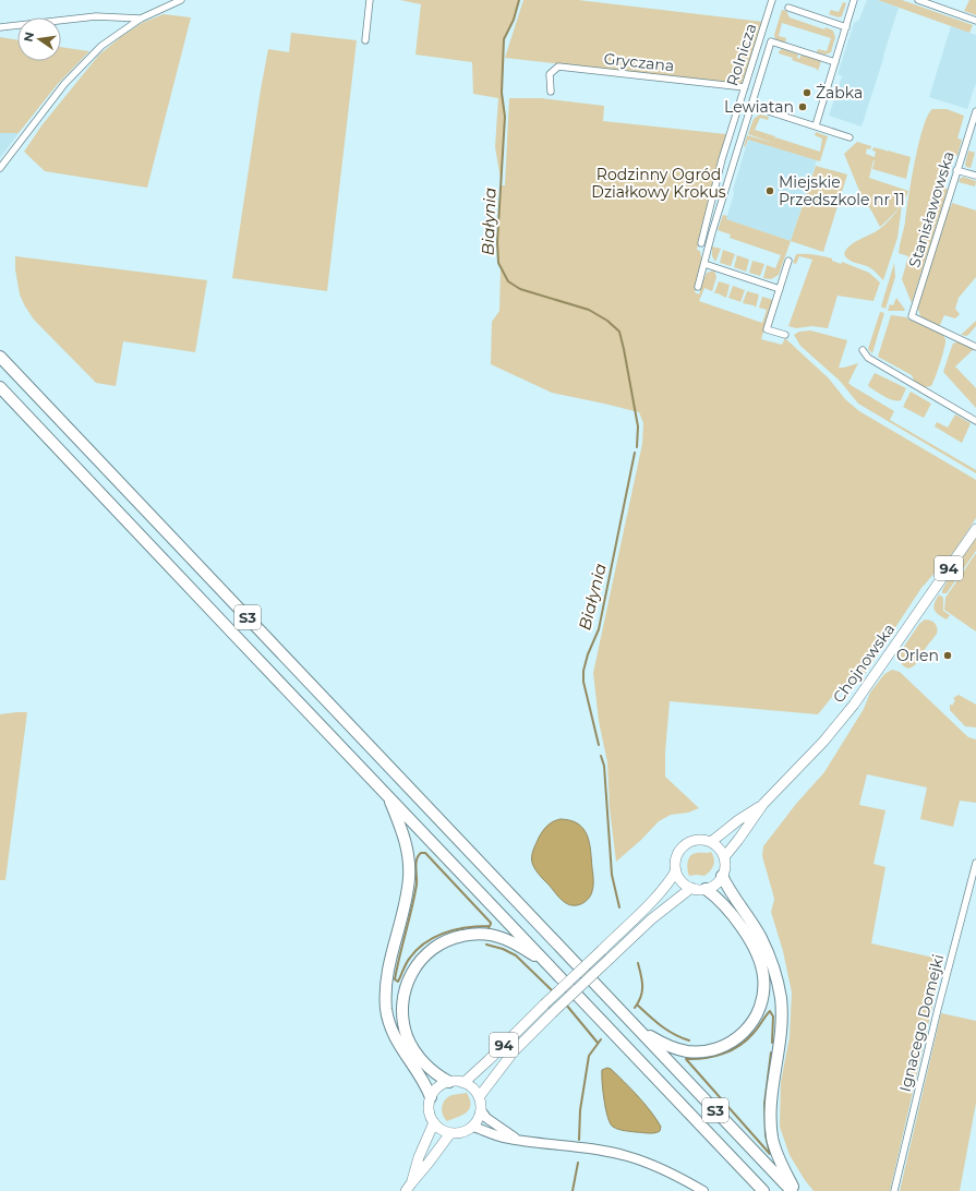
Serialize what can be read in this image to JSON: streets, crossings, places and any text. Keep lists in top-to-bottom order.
{
  "streets": {
    "highway": ["S3"],
    "main road": ["94", "Chojnowska"],
    "street": [
      "Rolnicza",
      "Gryczana",
      "Stanisławowska",
      "Ignacego Domejki"
    ]
  },
  "crossings": [
    ["Rolnicza", "Gryczana"],
    ["94", "Chojnowska"]
  ],
  "water": ["Białynia"],
  "parks": ["Rodzinny Ogród Działkowy Krokus"],
  "places": [
    "Żabka",
    "Lewiatan",
    "Miejskie Przedszkole nr 11",
    "Orlen"
  ],
  "north": "left"
}
